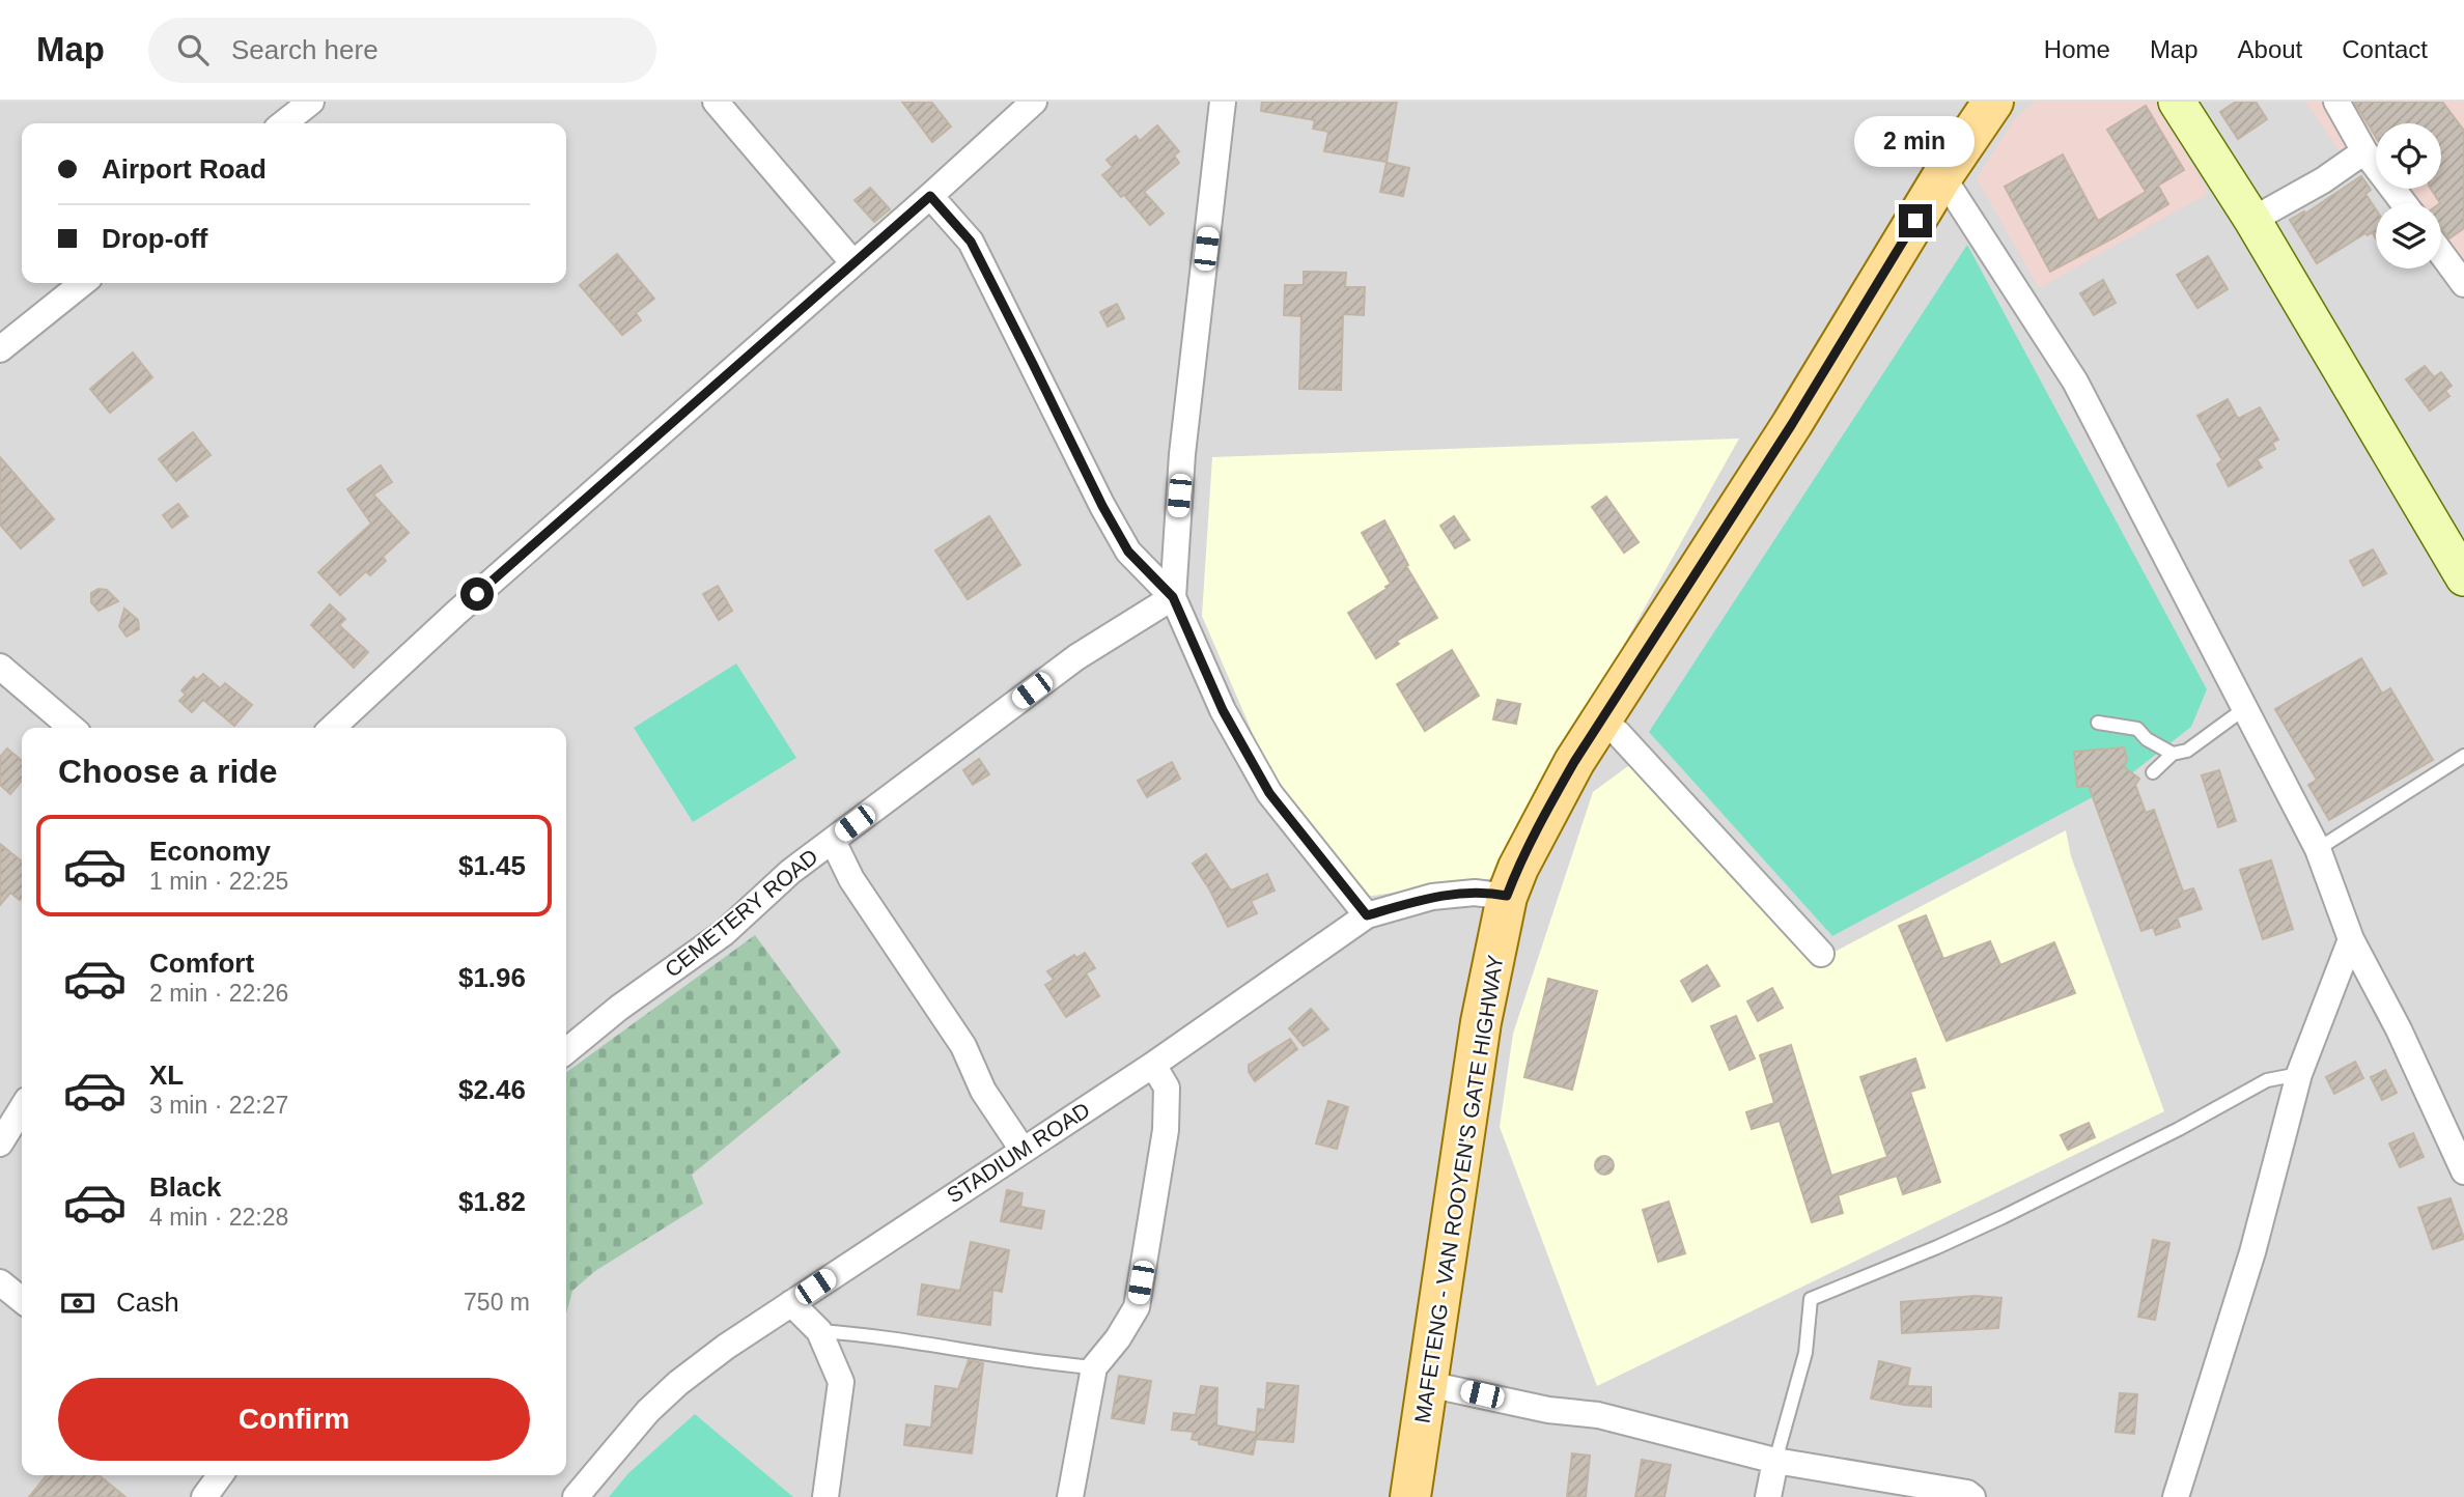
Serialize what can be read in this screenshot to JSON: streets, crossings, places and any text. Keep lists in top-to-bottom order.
{
  "streets": {
    "main road": ["MAFETENG - VAN ROOYEN'S GATE HIGHWAY"],
    "street": ["CEMETERY ROAD", "STADIUM ROAD"]
  },
  "crossings": [
    ["STADIUM ROAD", "MAFETENG - VAN ROOYEN'S GATE HIGHWAY"]
  ],
  "page": {
    "header": "Map",
    "search": "Search here",
    "nav": [
      "Home",
      "Map",
      "About",
      "Contact"
    ],
    "bubble": "2 min",
    "banner": ["Airport Road", "Drop-off"],
    "heading": "Choose a ride",
    "list": [
      {
        "name": "Economy",
        "note": "1 min · 22:25",
        "value": "$1.45"
      },
      {
        "name": "Comfort",
        "note": "2 min · 22:26",
        "value": "$1.96"
      },
      {
        "name": "XL",
        "note": "3 min · 22:27",
        "value": "$2.46"
      },
      {
        "name": "Black",
        "note": "4 min · 22:28",
        "value": "$1.82"
      }
    ],
    "pay": ["Cash", "750 m"],
    "buttons": "Confirm"
  }
}
